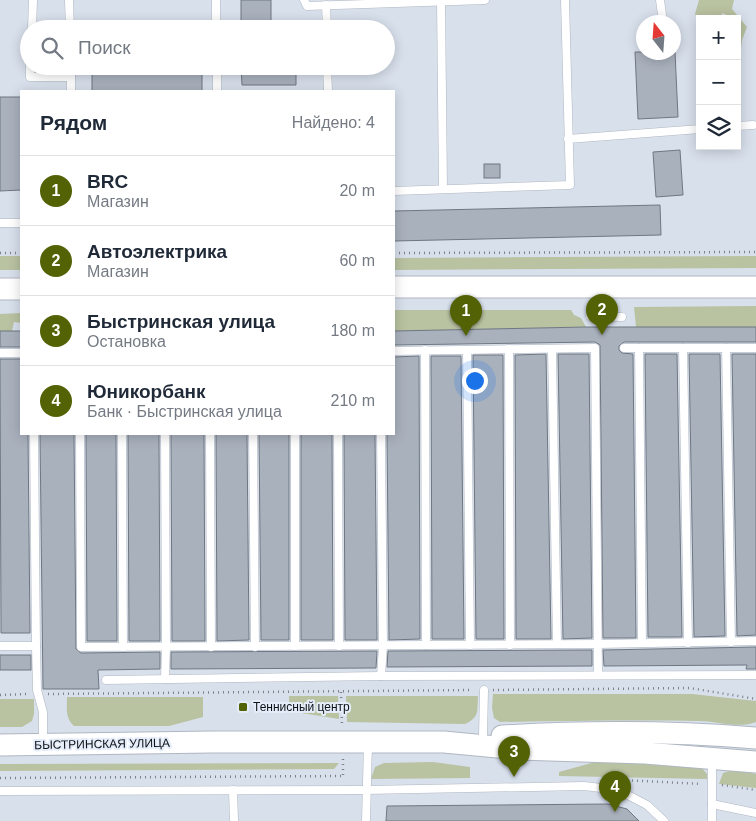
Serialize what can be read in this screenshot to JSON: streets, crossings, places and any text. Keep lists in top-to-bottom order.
{
  "streets": {
    "main road": ["БЫСТРИНСКАЯ УЛИЦА"]
  },
  "places": {
    "transit": ["Теннисный центр"]
  },
  "north": "top",
  "page": {
    "map_buttons": ["+", "−"],
    "search": "Поиск",
    "heading": ["Рядом", "Найдено: 4"],
    "list": [
      {
        "mark": "1",
        "name": "BRC",
        "note": "Магазин",
        "value": "20 m"
      },
      {
        "mark": "2",
        "name": "Автоэлектрика",
        "note": "Магазин",
        "value": "60 m"
      },
      {
        "mark": "3",
        "name": "Быстринская улица",
        "note": "Остановка",
        "value": "180 m"
      },
      {
        "mark": "4",
        "name": "Юникорбанк",
        "note": "Банк · Быстринская улица",
        "value": "210 m"
      }
    ],
    "pins": [
      "2",
      "1",
      "3",
      "4"
    ]
  }
}
